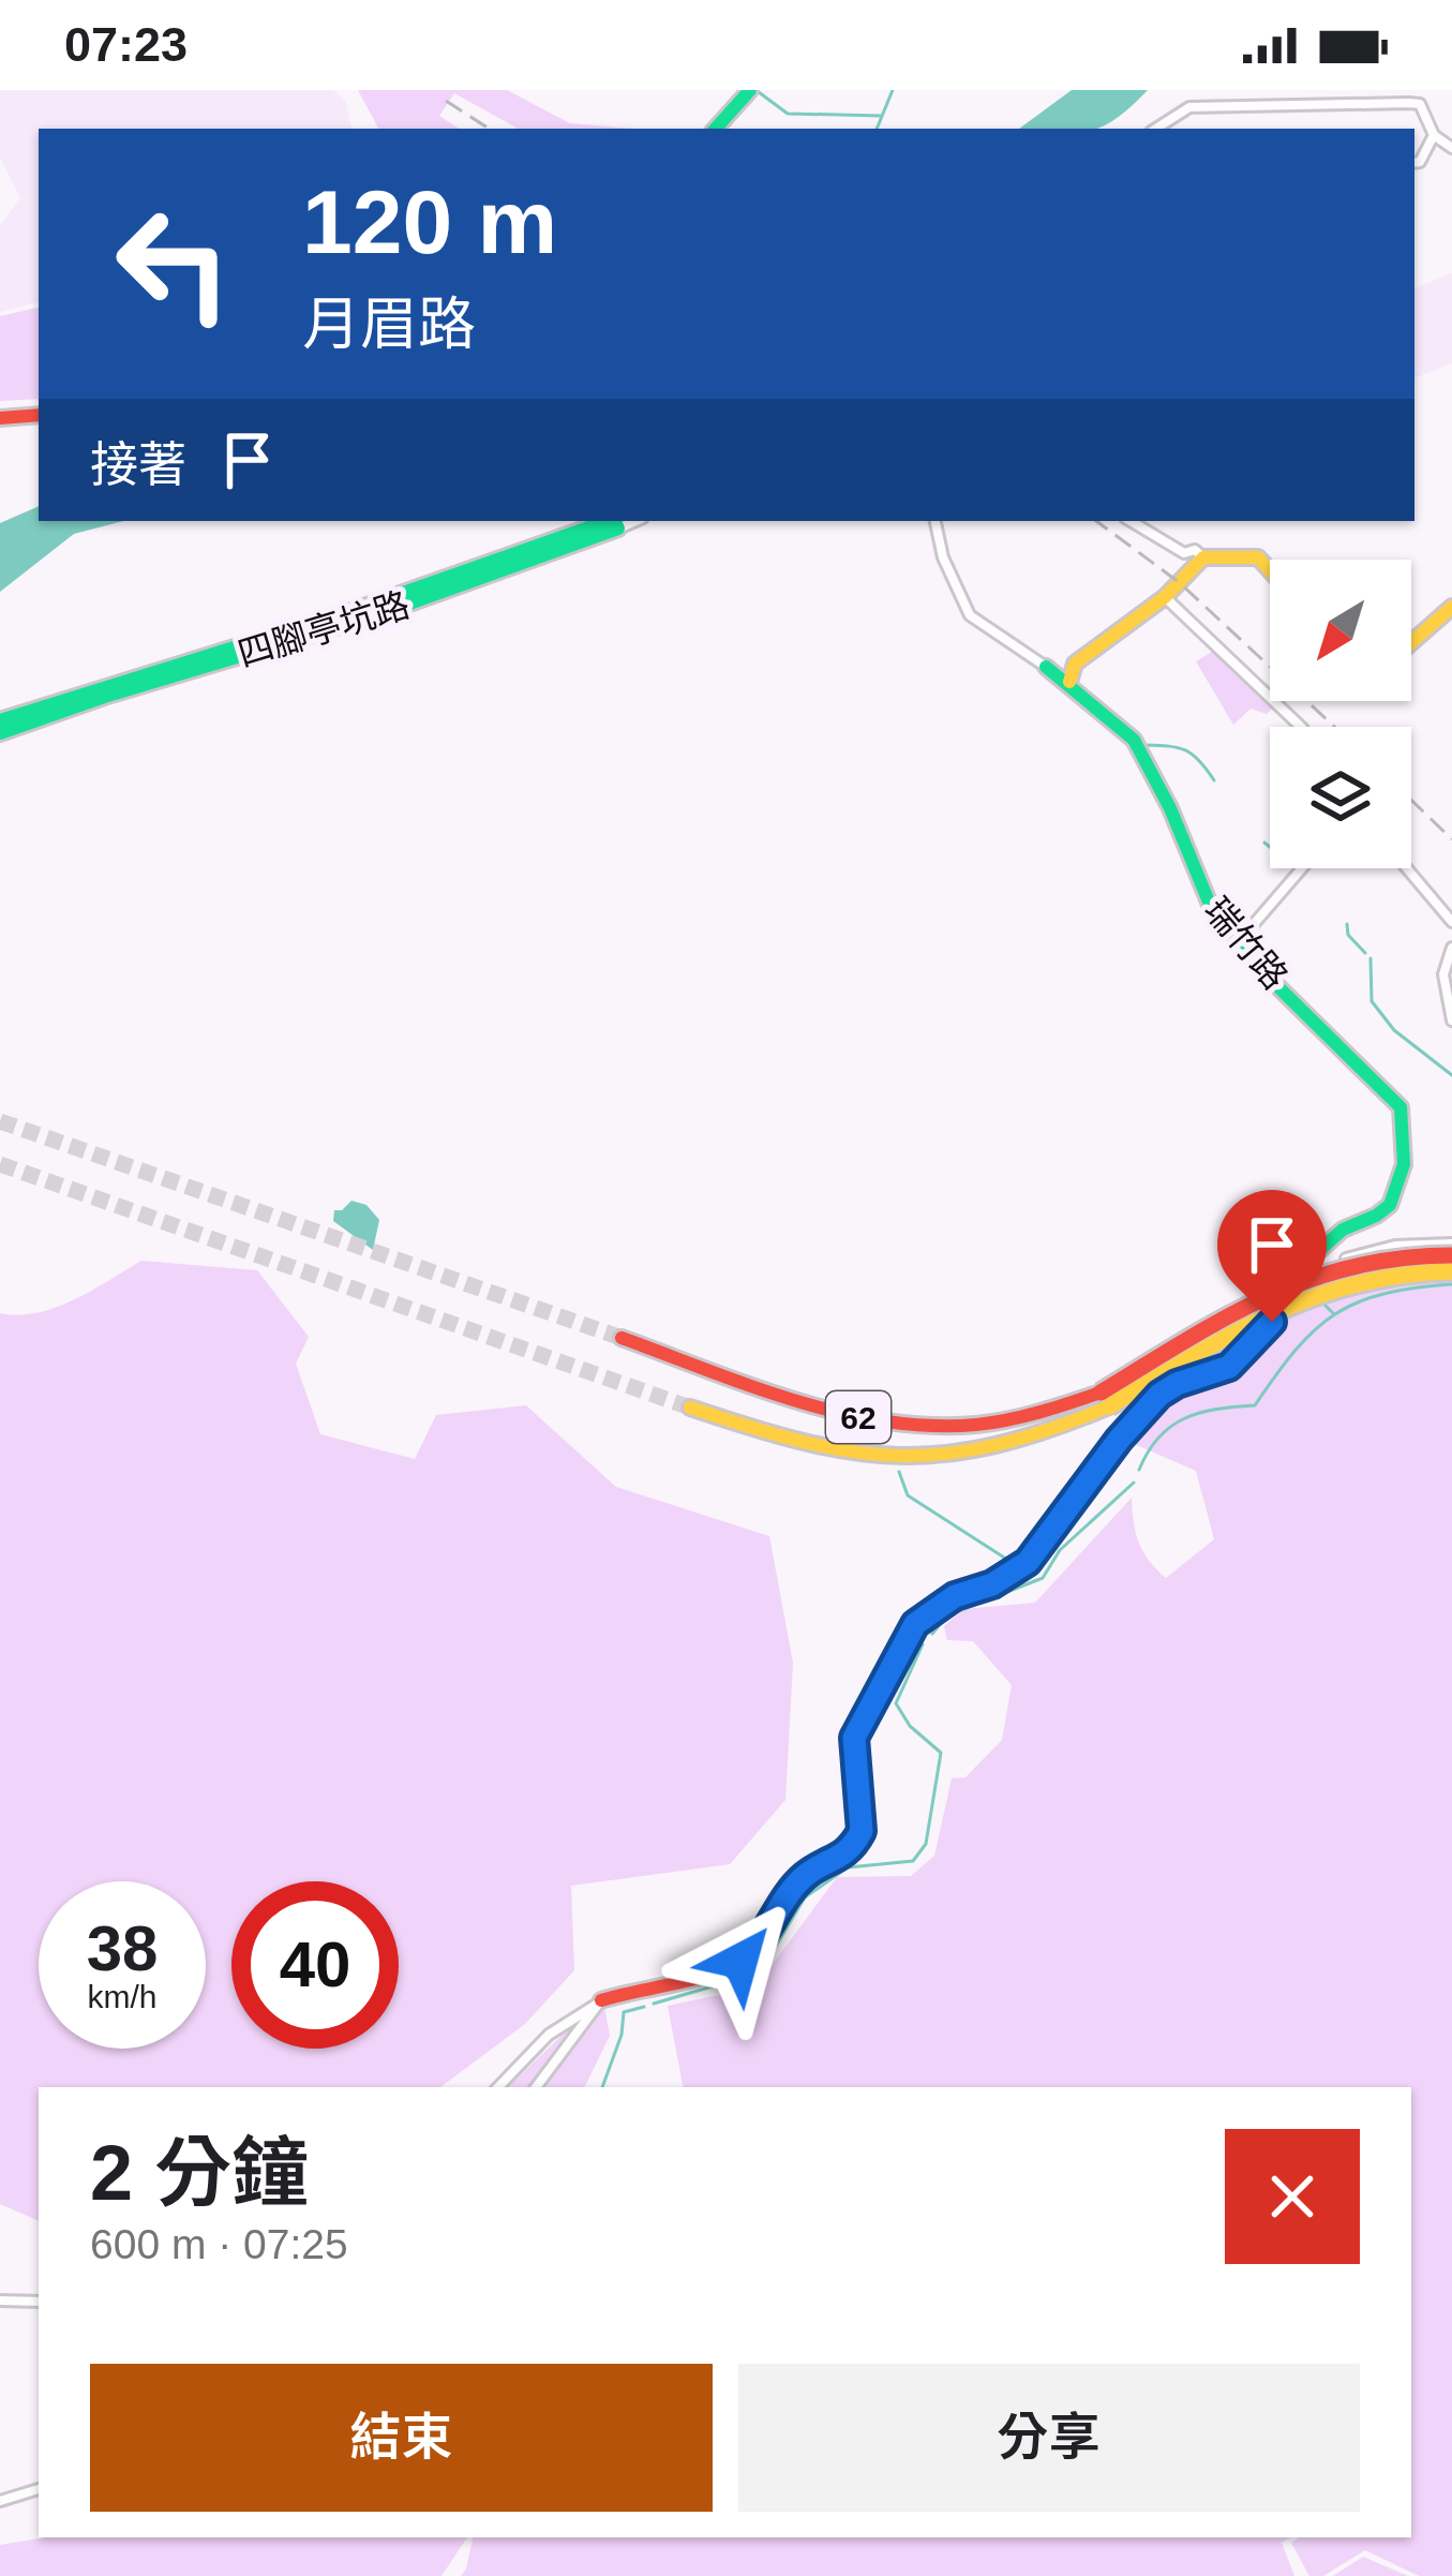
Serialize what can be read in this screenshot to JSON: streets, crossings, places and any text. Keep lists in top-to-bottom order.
{
  "streets": {
    "main road": ["四腳亭坑路", "瑞竹路", "62"]
  },
  "north": "bottom left",
  "page": {
    "status": "07:23",
    "turn": ["120 m", "月眉路"],
    "then": "接著",
    "speed": "38 km/h",
    "limit": "40",
    "heading": ["2 分鐘", "600 m · 07:25"],
    "buttons": ["結束", "分享"]
  }
}
